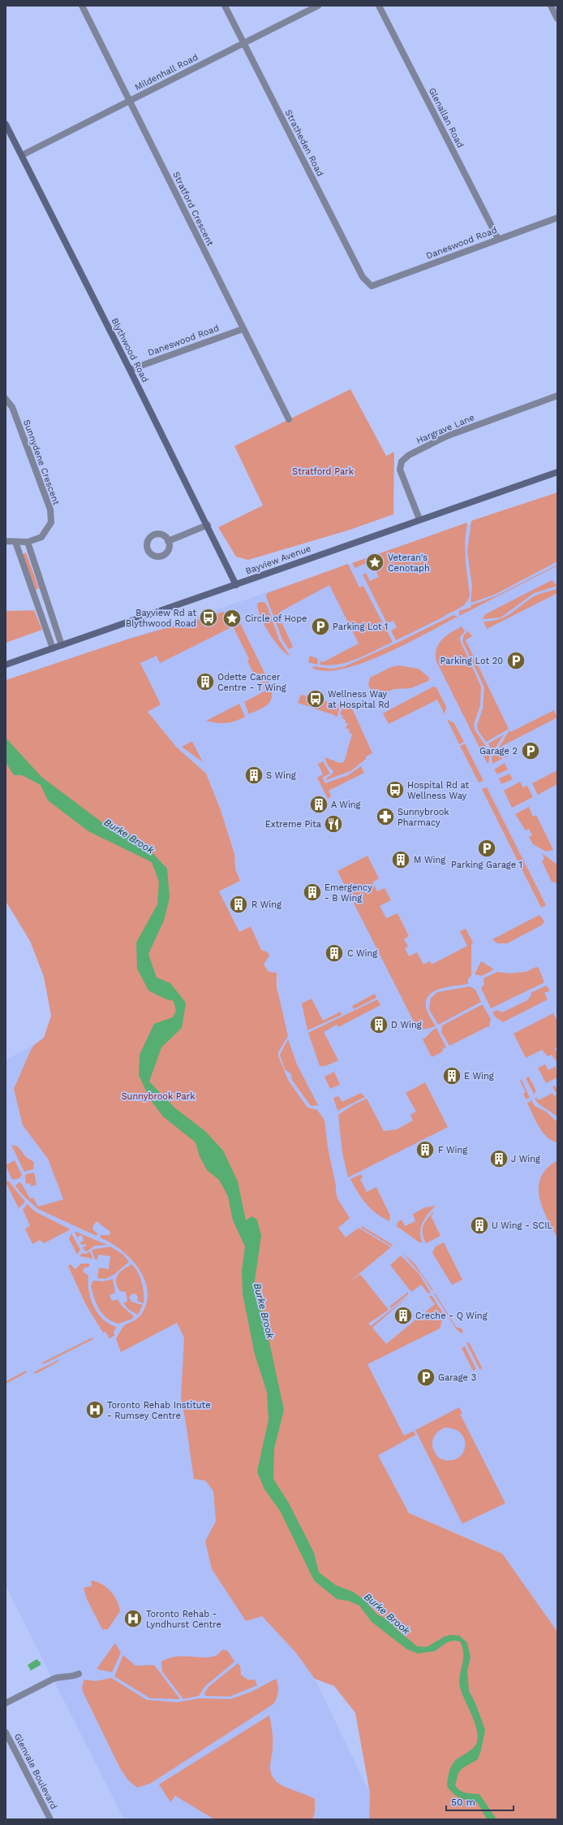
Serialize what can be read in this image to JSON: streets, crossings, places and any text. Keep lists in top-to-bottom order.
{
  "streets": {
    "main road": ["Blythwood Road", "Bayview Avenue"],
    "street": [
      "Mildenhall Road",
      "Glenallan Road",
      "Stratheden Road",
      "Stratford Crescent",
      "Daneswood Road",
      "Hargrave Lane",
      "Sunnydene Crescent",
      "Glenvale Boulevard"
    ]
  },
  "crossings": [
    ["Mildenhall Road", "Stratheden Road"],
    ["Mildenhall Road", "Stratford Crescent"],
    ["Mildenhall Road", "Blythwood Road"],
    ["Glenallan Road", "Daneswood Road"],
    ["Stratheden Road", "Daneswood Road"],
    ["Stratford Crescent", "Daneswood Road"],
    ["Daneswood Road", "Blythwood Road"],
    ["Blythwood Road", "Bayview Avenue"],
    ["Hargrave Lane", "Bayview Avenue"]
  ],
  "water": ["Burke Brook"],
  "parks": ["Stratford Park", "Sunnybrook Park"],
  "places": {
    "place": ["Veteran's Cenotaph", "Circle of Hope"],
    "bus stop": ["Bayview Rd at Blythwood Road", "Wellness Way at Hospital Rd", "Hospital Rd at Wellness Way"],
    "parking": [
      "Parking Lot 1",
      "Parking Lot 20",
      "Garage 2",
      "Parking Garage 1",
      "Garage 3"
    ],
    "building": [
      "Odette Cancer Centre - T Wing",
      "S Wing",
      "A Wing",
      "M Wing",
      "Emergency - B Wing",
      "R Wing",
      "C Wing",
      "D Wing",
      "E Wing",
      "F Wing",
      "J Wing",
      "U Wing - SCIL",
      "Creche - Q Wing"
    ],
    "pharmacy": ["Sunnybrook Pharmacy"],
    "restaurant": ["Extreme Pita"],
    "hospital": ["Toronto Rehab Institute - Rumsey Centre", "Toronto Rehab - Lyndhurst Centre"]
  },
  "scale_bar": "50 m"
}
